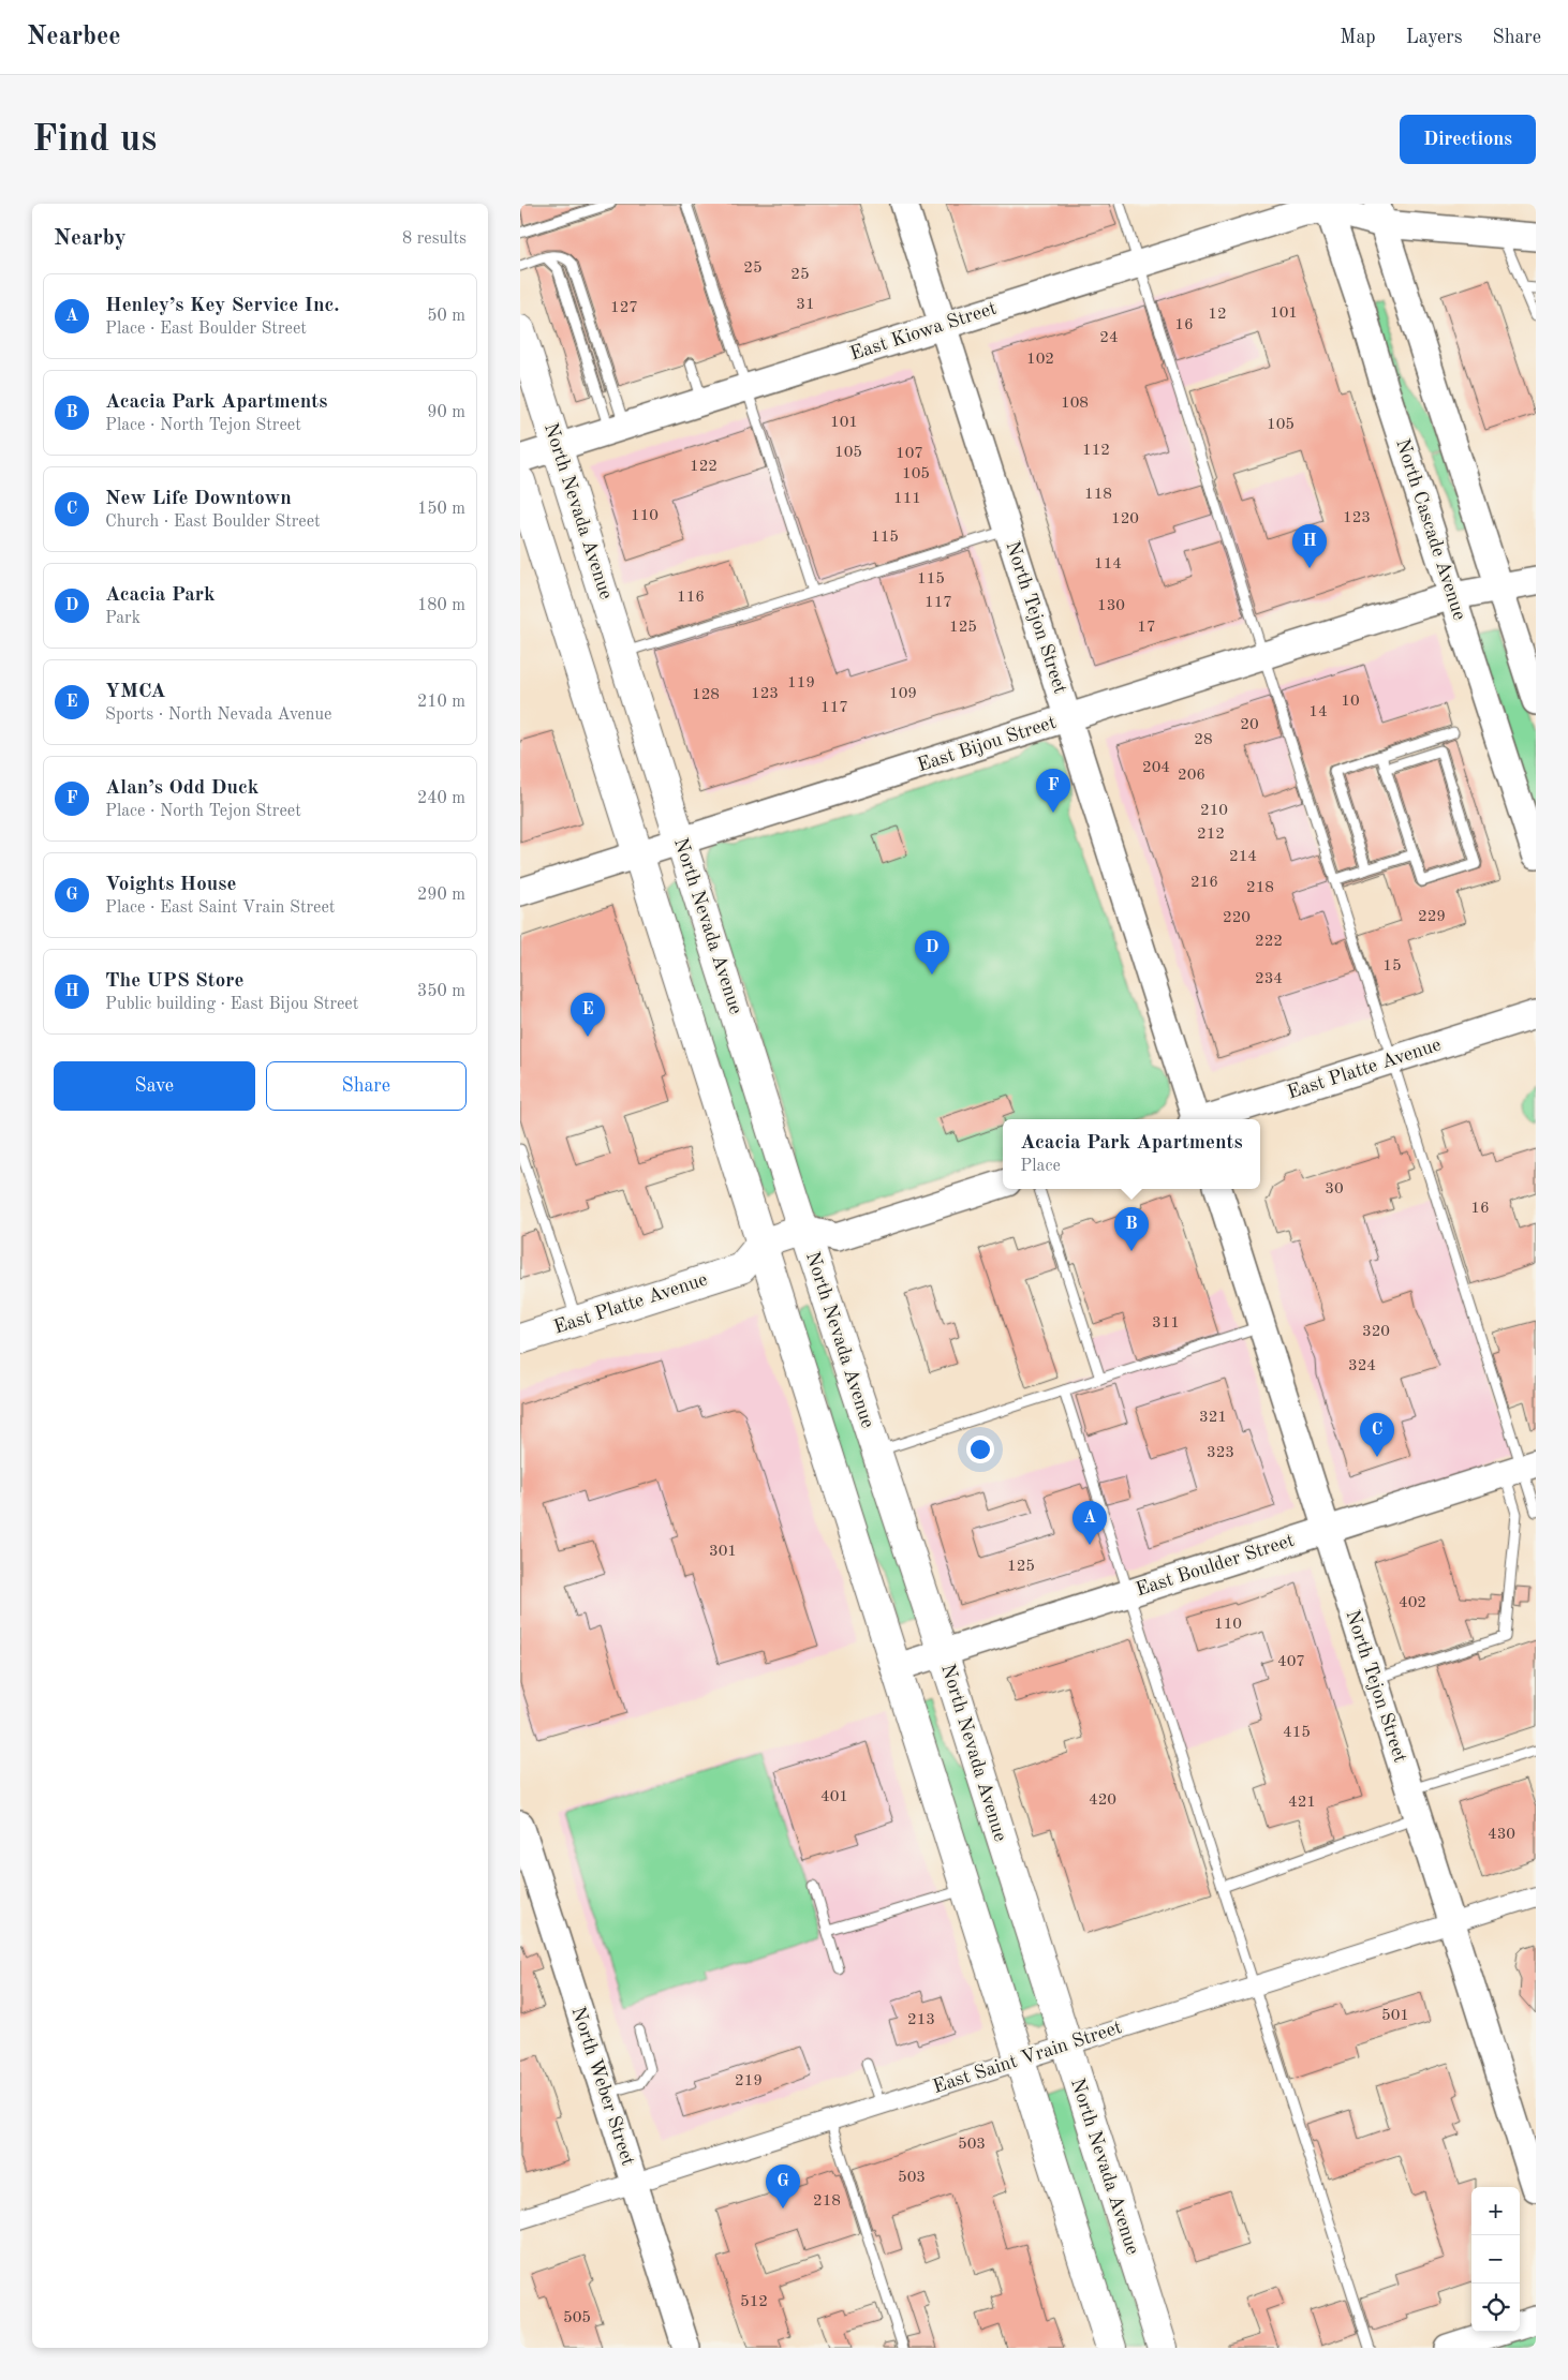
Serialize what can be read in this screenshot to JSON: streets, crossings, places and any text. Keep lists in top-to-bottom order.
{
  "streets": {
    "main road": [
      "East Kiowa Street",
      "North Nevada Avenue",
      "North Cascade Avenue",
      "North Tejon Street",
      "East Bijou Street",
      "East Platte Avenue",
      "East Boulder Street",
      "North Weber Street"
    ],
    "street": ["East Saint Vrain Street"]
  },
  "crossings": [
    ["East Kiowa Street", "North Nevada Avenue"],
    ["East Kiowa Street", "North Cascade Avenue"],
    ["East Kiowa Street", "North Tejon Street"],
    ["North Nevada Avenue", "East Bijou Street"],
    ["North Nevada Avenue", "East Boulder Street"],
    ["North Nevada Avenue", "East Saint Vrain Street"],
    ["North Cascade Avenue", "East Bijou Street"],
    ["North Tejon Street", "East Bijou Street"],
    ["North Tejon Street", "East Boulder Street"],
    ["North Tejon Street", "East Saint Vrain Street"],
    ["East Saint Vrain Street", "North Weber Street"]
  ],
  "house_numbers": [
    "25",
    "25",
    "31",
    "127",
    "101",
    "12",
    "16",
    "24",
    "102",
    "108",
    "101",
    "105",
    "112",
    "105",
    "107",
    "122",
    "105",
    "118",
    "111",
    "110",
    "123",
    "120",
    "115",
    "114",
    "115",
    "116",
    "117",
    "130",
    "125",
    "17",
    "119",
    "123",
    "109",
    "128",
    "10",
    "117",
    "14",
    "20",
    "28",
    "204",
    "206",
    "210",
    "212",
    "214",
    "216",
    "218",
    "229",
    "220",
    "222",
    "15",
    "234",
    "30",
    "16",
    "311",
    "320",
    "324",
    "321",
    "323",
    "301",
    "125",
    "402",
    "110",
    "407",
    "415",
    "401",
    "420",
    "421",
    "430",
    "501",
    "213",
    "219",
    "503",
    "503",
    "218",
    "512",
    "505"
  ],
  "page": {
    "header": "Nearbee",
    "nav": ["Map", "Layers", "Share"],
    "buttons": [
      "Directions",
      ["Save", "Share"]
    ],
    "title": "Find us",
    "heading": ["Nearby", "8 results"],
    "list": [
      {
        "mark": "A",
        "name": "Henley’s Key Service Inc.",
        "note": "Place · East Boulder Street",
        "value": "50 m"
      },
      {
        "mark": "B",
        "name": "Acacia Park Apartments",
        "note": "Place · North Tejon Street",
        "value": "90 m"
      },
      {
        "mark": "C",
        "name": "New Life Downtown",
        "note": "Church · East Boulder Street",
        "value": "150 m"
      },
      {
        "mark": "D",
        "name": "Acacia Park",
        "note": "Park",
        "value": "180 m"
      },
      {
        "mark": "E",
        "name": "YMCA",
        "note": "Sports · North Nevada Avenue",
        "value": "210 m"
      },
      {
        "mark": "F",
        "name": "Alan’s Odd Duck",
        "note": "Place · North Tejon Street",
        "value": "240 m"
      },
      {
        "mark": "G",
        "name": "Voights House",
        "note": "Place · East Saint Vrain Street",
        "value": "290 m"
      },
      {
        "mark": "H",
        "name": "The UPS Store",
        "note": "Public building · East Bijou Street",
        "value": "350 m"
      }
    ],
    "pins": [
      "H",
      "F",
      "D",
      "E",
      "B",
      "C",
      "A",
      "G"
    ],
    "popup": ["Acacia Park Apartments", "Place"],
    "map_buttons": ["+", "−"]
  }
}
